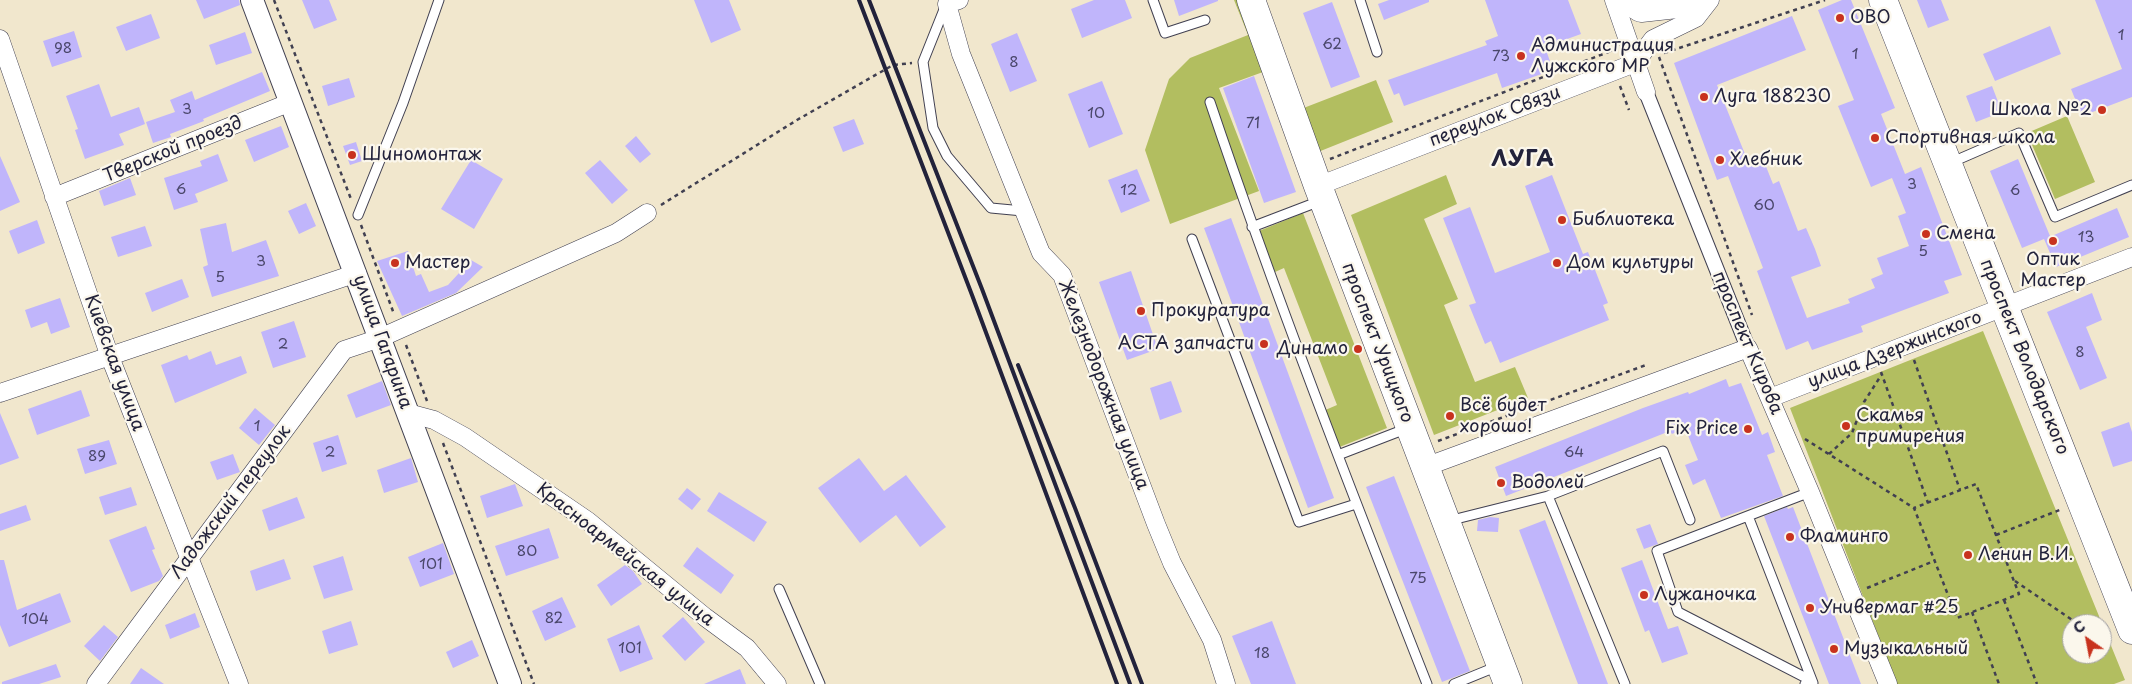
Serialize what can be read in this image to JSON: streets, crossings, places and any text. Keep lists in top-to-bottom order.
{
  "streets": {
    "main road": ["проспект Урицкого", "проспект Володарского"],
    "street": [
      "переулок Связи",
      "Тверской проезд",
      "улица Гагарина",
      "проспект Кирова",
      "улица Дзержинского",
      "Киевская улица",
      "Железнодорожная улица",
      "Ладожский переулок",
      "Красноармейская улица"
    ]
  },
  "crossings": [
    ["переулок Связи", "проспект Урицкого"],
    ["переулок Связи", "проспект Кирова"],
    ["Тверской проезд", "улица Гагарина"],
    ["Тверской проезд", "Киевская улица"],
    ["улица Гагарина", "Ладожский переулок"],
    ["улица Гагарина", "Красноармейская улица"],
    ["проспект Кирова", "улица Дзержинского"],
    ["улица Дзержинского", "проспект Володарского"],
    ["Киевская улица", "Ладожский переулок"]
  ],
  "districts": ["ЛУГА"],
  "places": [
    "ОВО",
    "Администрация Лужского МР",
    "Луга 188230",
    "Школа №2",
    "Спортивная школа",
    "Шиномонтаж",
    "Хлебник",
    "Библиотека",
    "Смена",
    "Оптик Мастер",
    "Мастер",
    "Дом культуры",
    "Прокуратура",
    "АСТА запчасти",
    "Динамо",
    "Всё будет хорошо!",
    "Скамья примирения",
    "Fix Price",
    "Водолей",
    "Фламинго",
    "Ленин В.И.",
    "Лужаночка",
    "Универмаг #25",
    "Музыкальный"
  ],
  "house_numbers": [
    "1",
    "62",
    "98",
    "1",
    "73",
    "8",
    "3",
    "10",
    "71",
    "3",
    "6",
    "12",
    "6",
    "60",
    "13",
    "5",
    "3",
    "5",
    "2",
    "8",
    "1",
    "2",
    "64",
    "89",
    "80",
    "101",
    "75",
    "82",
    "104",
    "101",
    "18"
  ],
  "north": "top left"
}
